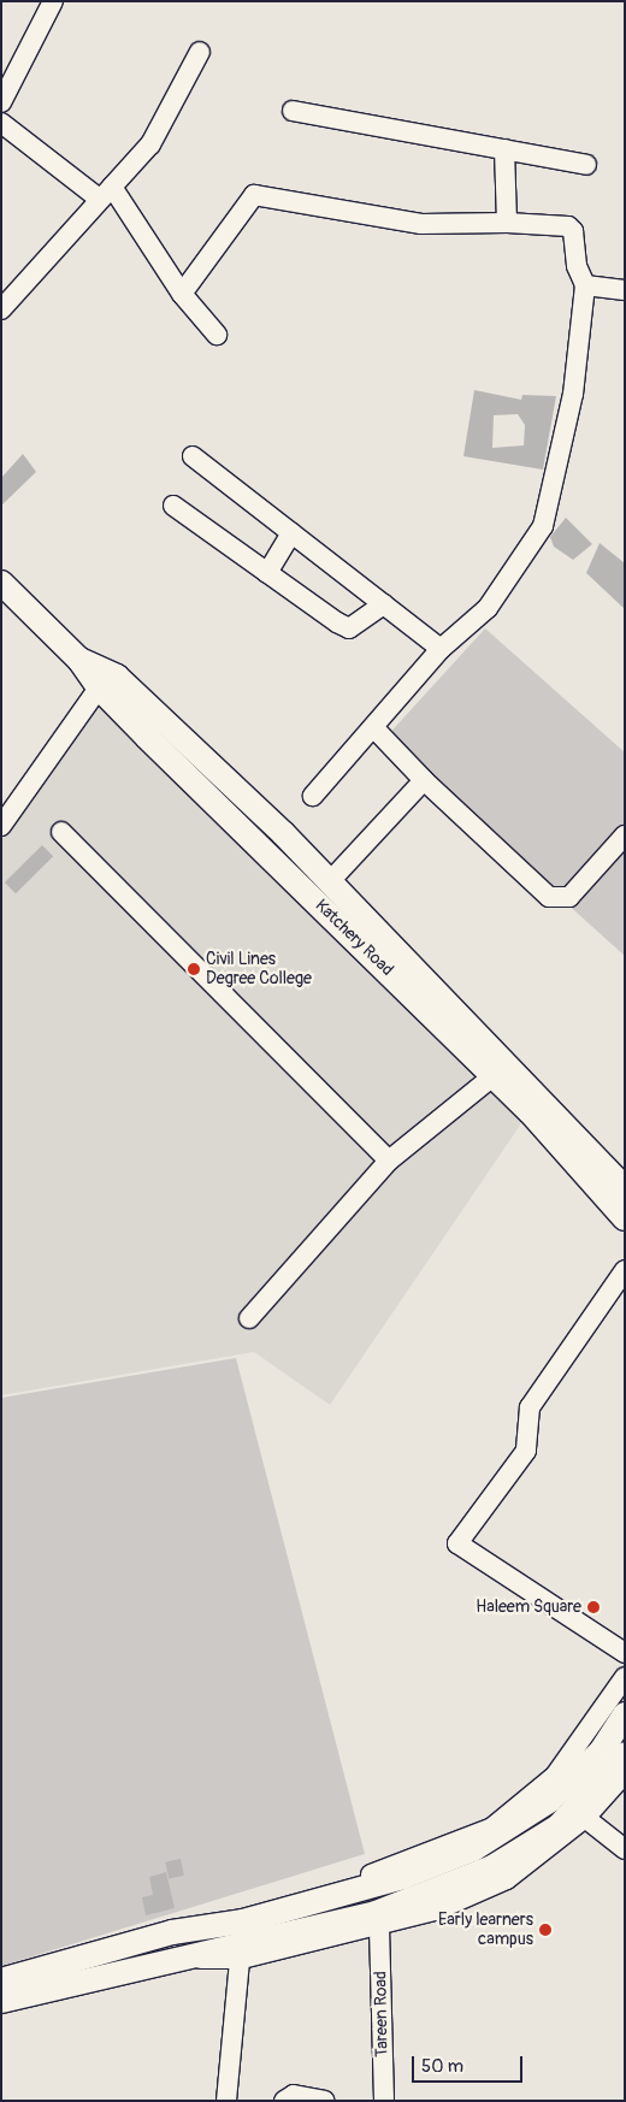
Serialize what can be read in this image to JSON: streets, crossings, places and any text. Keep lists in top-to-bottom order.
{
  "streets": {
    "main road": ["Katchery Road"],
    "street": ["Tareen Road"]
  },
  "places": ["Civil Lines Degree College", "Haleem Square", "Early learners campus"],
  "scale_bar": "50 m"
}
